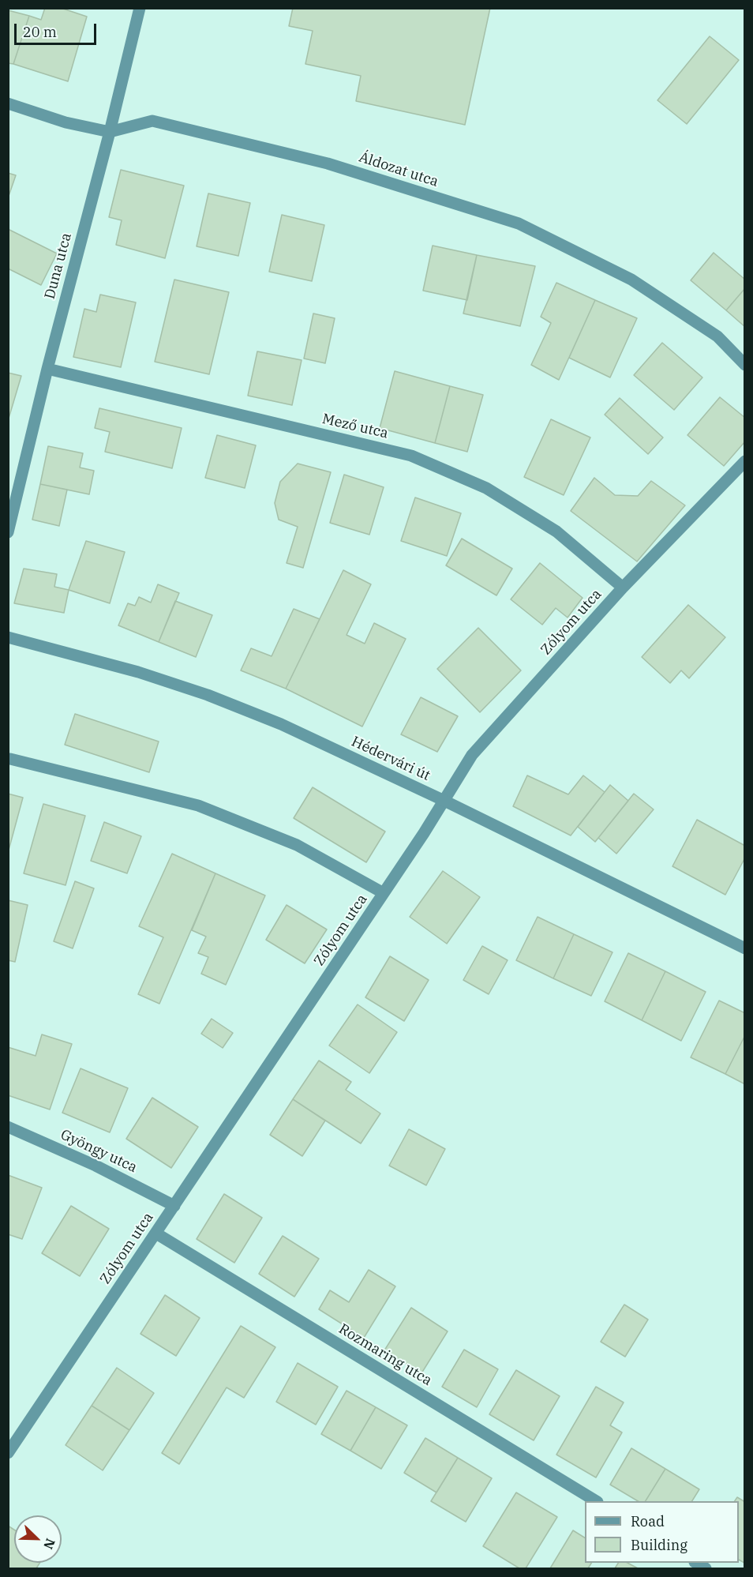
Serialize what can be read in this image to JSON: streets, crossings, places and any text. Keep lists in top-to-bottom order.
{
  "streets": {
    "street": [
      "Áldozat utca",
      "Duna utca",
      "Mező utca",
      "Zólyom utca",
      "Hédervári út",
      "Gyöngy utca",
      "Rozmaring utca"
    ]
  },
  "crossings": [
    ["Áldozat utca", "Duna utca"],
    ["Duna utca", "Mező utca"],
    ["Mező utca", "Zólyom utca"],
    ["Zólyom utca", "Hédervári út"],
    ["Zólyom utca", "Gyöngy utca"],
    ["Zólyom utca", "Rozmaring utca"]
  ],
  "legend": ["Road", "Building"],
  "scale_bar": "20 m",
  "north": "bottom right"
}
